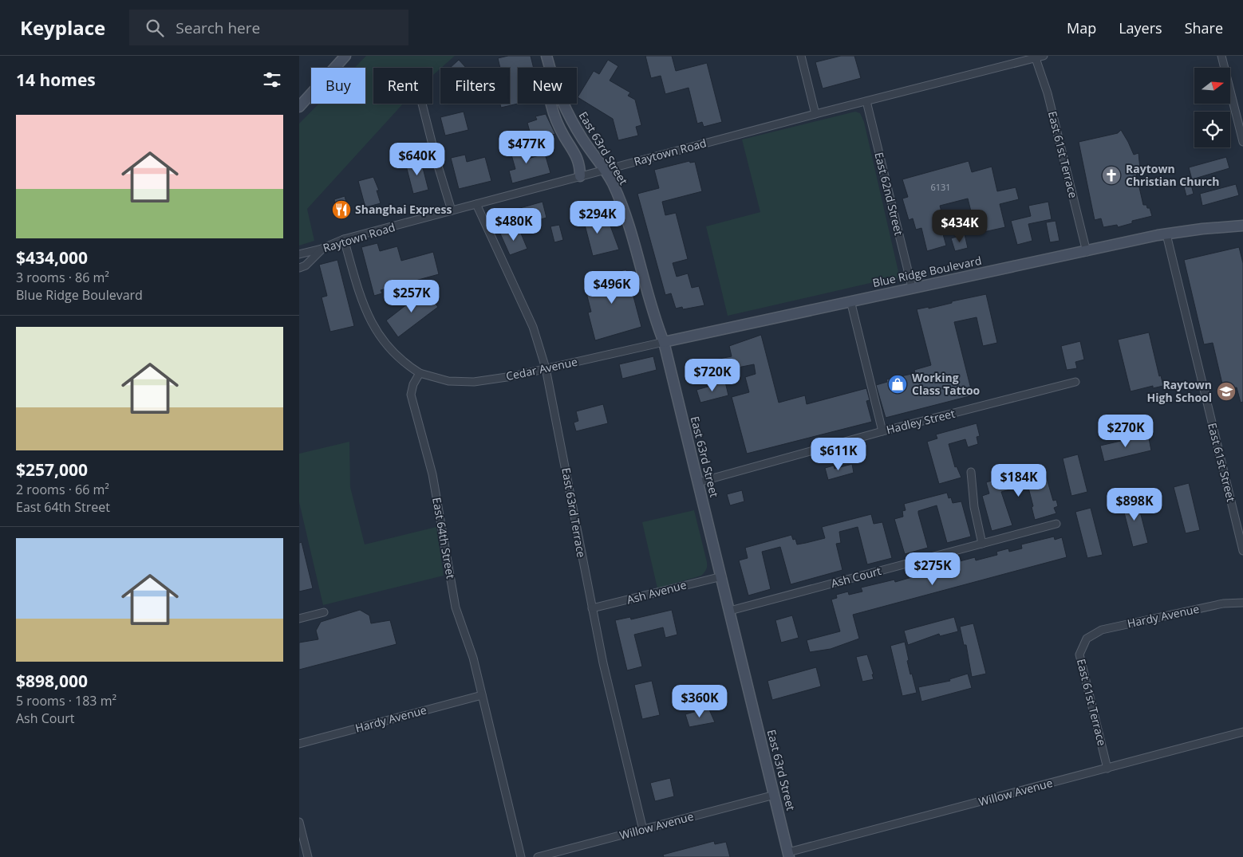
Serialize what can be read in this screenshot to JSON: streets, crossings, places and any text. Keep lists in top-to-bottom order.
{
  "streets": {
    "street": [
      "East 63rd Street",
      "Raytown Road",
      "East 61st Terrace",
      "East 62nd Street",
      "Blue Ridge Boulevard",
      "Cedar Avenue",
      "Hadley Street",
      "East 61st Street",
      "East 63rd Terrace",
      "East 64th Street",
      "Ash Court",
      "Ash Avenue",
      "Hardy Avenue",
      "Willow Avenue"
    ]
  },
  "crossings": [
    ["East 63rd Street", "Raytown Road"],
    ["East 63rd Street", "Blue Ridge Boulevard"],
    ["East 63rd Street", "Cedar Avenue"],
    ["East 63rd Street", "Hadley Street"],
    ["East 63rd Street", "Ash Court"],
    ["East 63rd Street", "Ash Avenue"],
    ["East 63rd Street", "Willow Avenue"],
    ["Raytown Road", "East 61st Terrace"],
    ["Raytown Road", "East 62nd Street"],
    ["Raytown Road", "East 63rd Terrace"],
    ["East 61st Terrace", "Blue Ridge Boulevard"],
    ["East 61st Terrace", "Hardy Avenue"],
    ["East 61st Terrace", "Willow Avenue"],
    ["East 62nd Street", "Blue Ridge Boulevard"],
    ["Blue Ridge Boulevard", "Cedar Avenue"],
    ["Blue Ridge Boulevard", "East 61st Street"],
    ["Cedar Avenue", "East 63rd Terrace"],
    ["Cedar Avenue", "East 64th Street"],
    ["East 63rd Terrace", "Ash Avenue"],
    ["East 63rd Terrace", "Willow Avenue"],
    ["East 64th Street", "Hardy Avenue"]
  ],
  "places": {
    "church": ["Raytown Christian Church"],
    "restaurant": ["Shanghai Express"],
    "shop": ["Working Class Tattoo"],
    "school or university": ["Raytown High School"]
  },
  "house_numbers": ["6131"],
  "north": "right",
  "page": {
    "header": "Keyplace",
    "search": "Search here",
    "nav": ["Map", "Layers", "Share"],
    "heading": "14 homes",
    "chip": [
      "Buy",
      "Rent",
      "Filters",
      "New"
    ],
    "list": [
      {
        "name": "$434,000",
        "note": "3 rooms · 86 m² · Blue Ridge Boulevard"
      },
      {
        "name": "$257,000",
        "note": "2 rooms · 66 m² · East 64th Street"
      },
      {
        "name": "$898,000",
        "note": "5 rooms · 183 m² · Ash Court"
      }
    ],
    "price": [
      "$477K",
      "$640K",
      "$294K",
      "$480K",
      "$434K",
      "$496K",
      "$257K",
      "$720K",
      "$270K",
      "$611K",
      "$184K",
      "$898K",
      "$275K",
      "$360K"
    ]
  }
}
